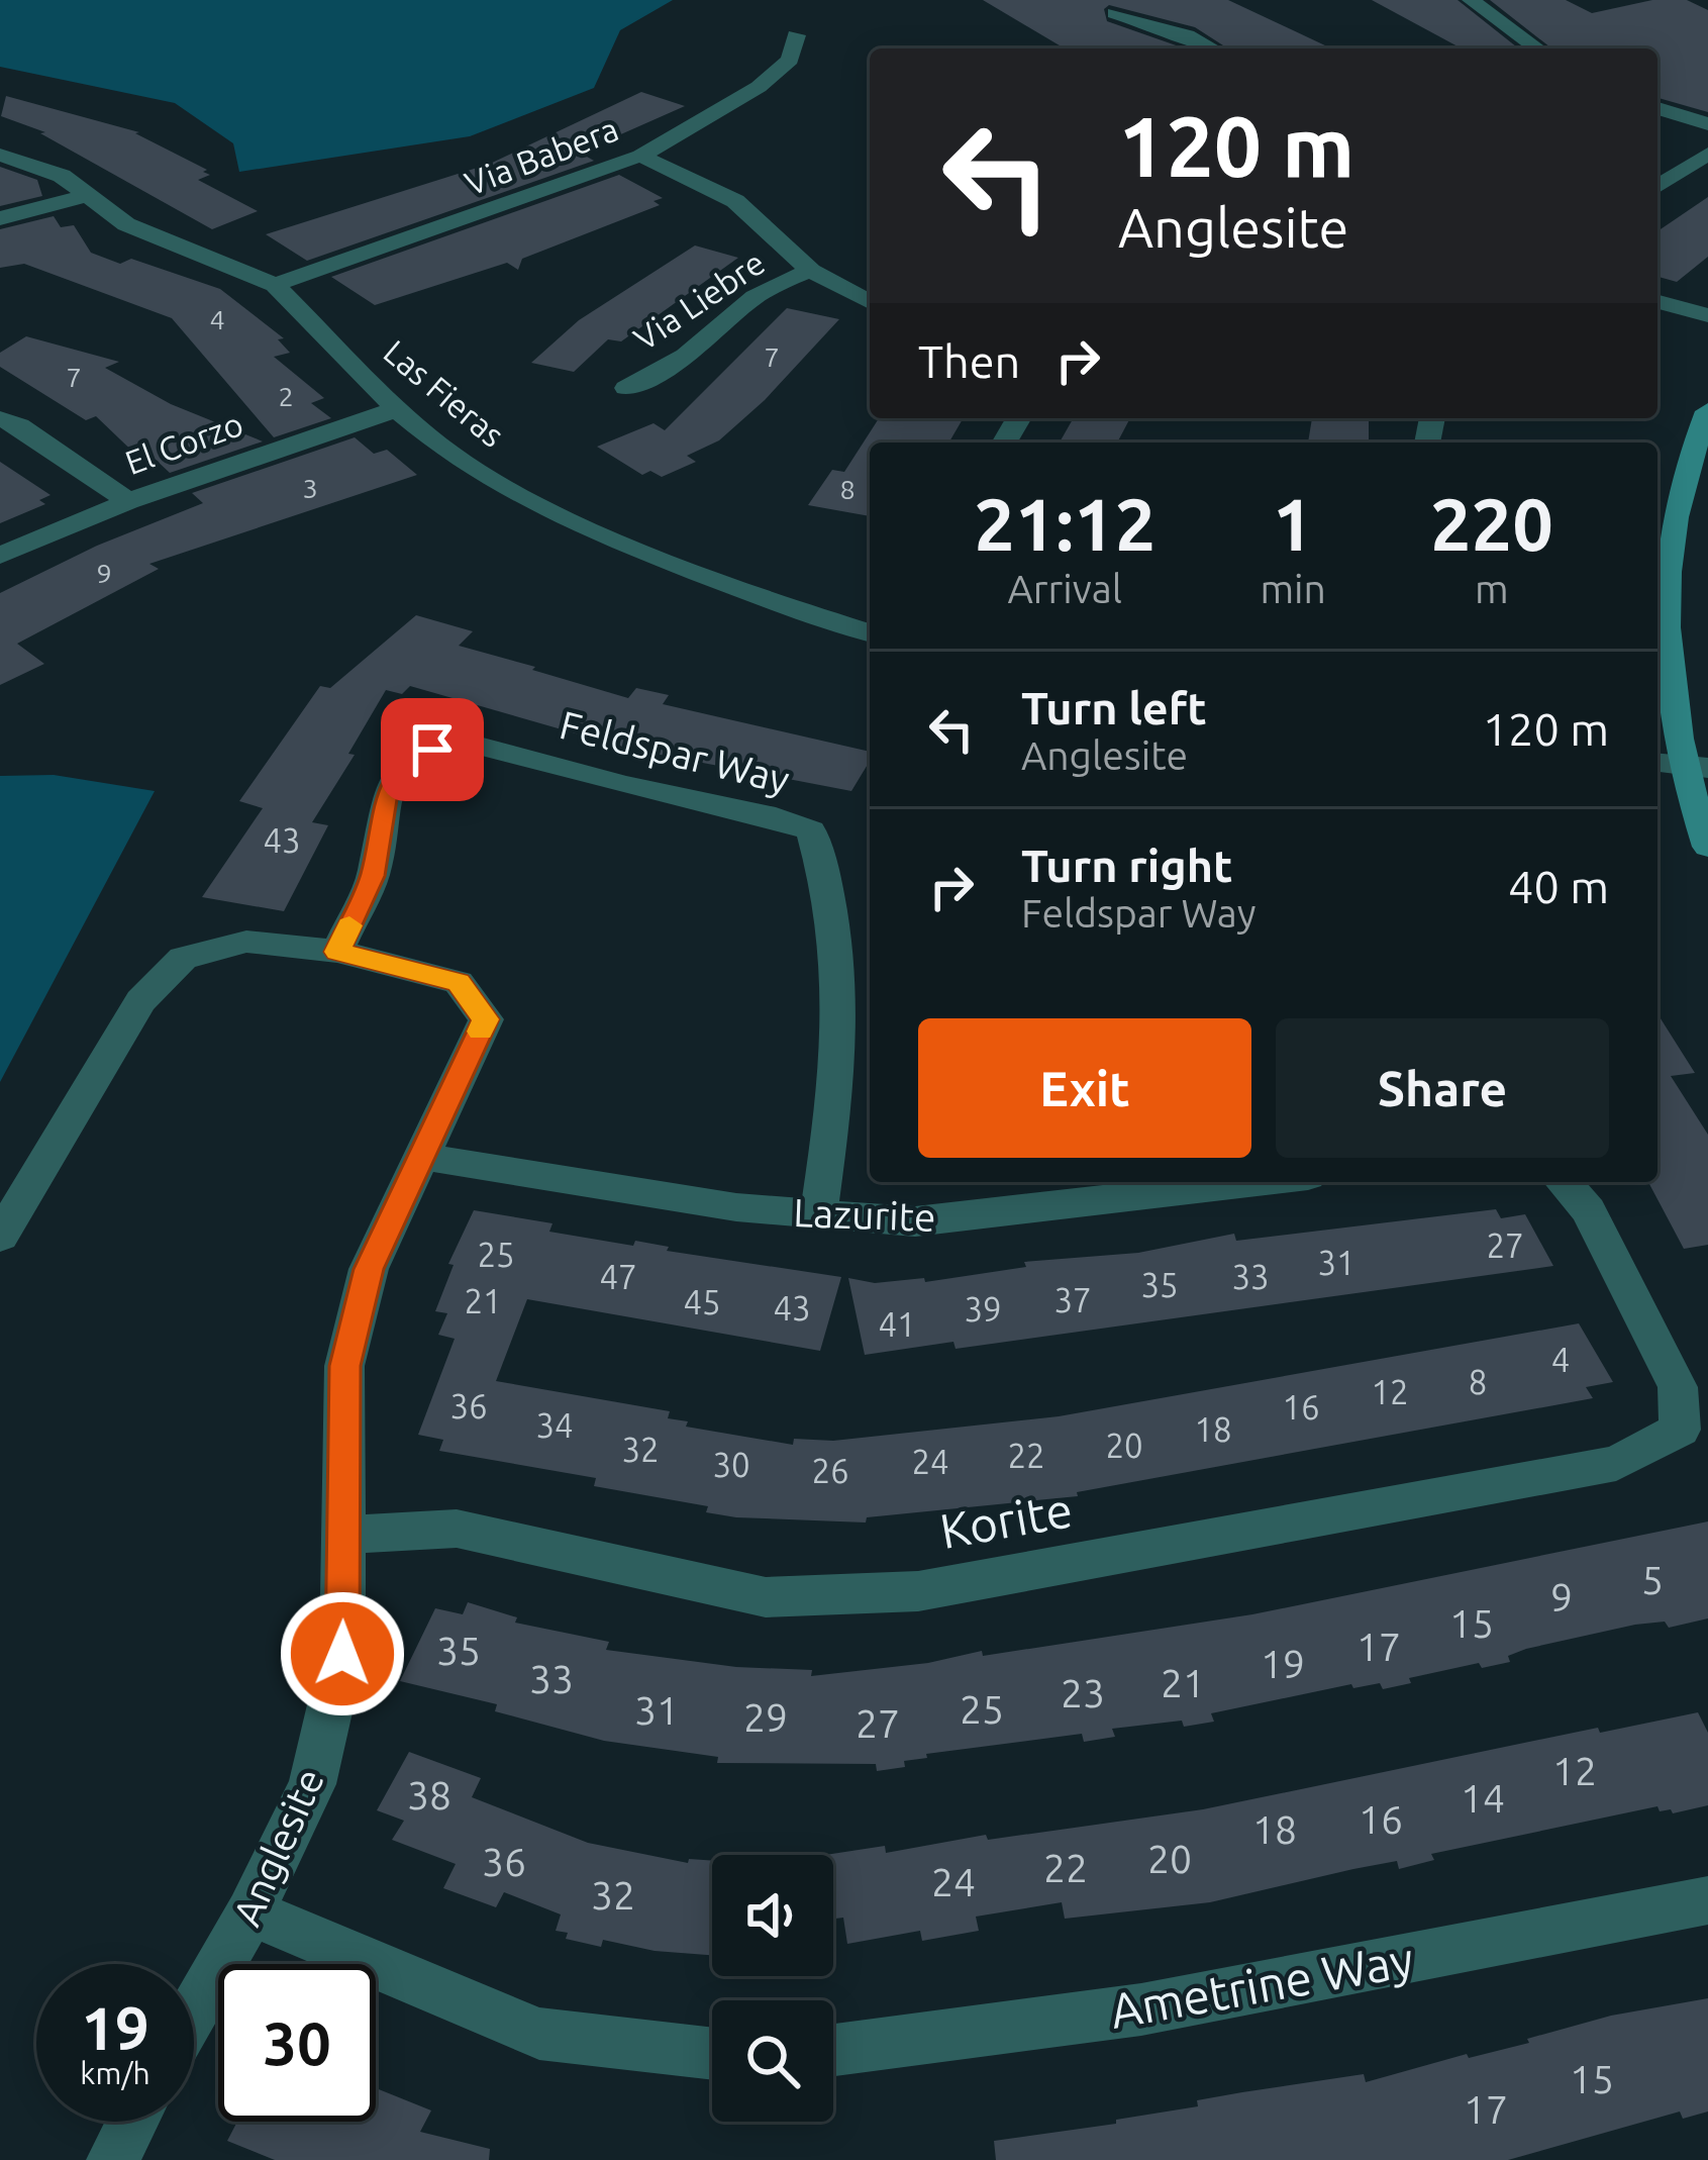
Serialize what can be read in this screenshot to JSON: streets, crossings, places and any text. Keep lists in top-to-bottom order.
{
  "streets": {
    "street": [
      "Via Babera",
      "Via Liebre",
      "Las Fieras",
      "El Corzo",
      "Feldspar Way",
      "Lazurite",
      "Korite",
      "Anglesite",
      "Ametrine Way"
    ]
  },
  "crossings": [
    ["Via Babera", "Las Fieras"],
    ["Las Fieras", "El Corzo"],
    ["Feldspar Way", "Lazurite"],
    ["Feldspar Way", "Anglesite"],
    ["Lazurite", "Anglesite"],
    ["Korite", "Anglesite"]
  ],
  "house_numbers": [
    "4",
    "7",
    "7",
    "2",
    "3",
    "8",
    "9",
    "43",
    "27",
    "25",
    "31",
    "47",
    "33",
    "35",
    "37",
    "21",
    "45",
    "43",
    "39",
    "41",
    "4",
    "8",
    "12",
    "36",
    "16",
    "34",
    "18",
    "20",
    "32",
    "22",
    "24",
    "30",
    "26",
    "5",
    "9",
    "15",
    "17",
    "35",
    "19",
    "33",
    "21",
    "23",
    "25",
    "31",
    "29",
    "27",
    "12",
    "38",
    "14",
    "16",
    "18",
    "20",
    "36",
    "22",
    "24",
    "32",
    "15",
    "17"
  ],
  "page": {
    "turn": ["120 m", "Anglesite"],
    "then": "Then",
    "eta": [
      "21:12",
      "Arrival",
      "1",
      "min",
      "220",
      "m"
    ],
    "list": [
      {
        "name": "Turn left",
        "note": "Anglesite",
        "value": "120 m"
      },
      {
        "name": "Turn right",
        "note": "Feldspar Way",
        "value": "40 m"
      }
    ],
    "buttons": ["Exit", "Share"],
    "speed": "19 km/h",
    "limit": "30"
  }
}
